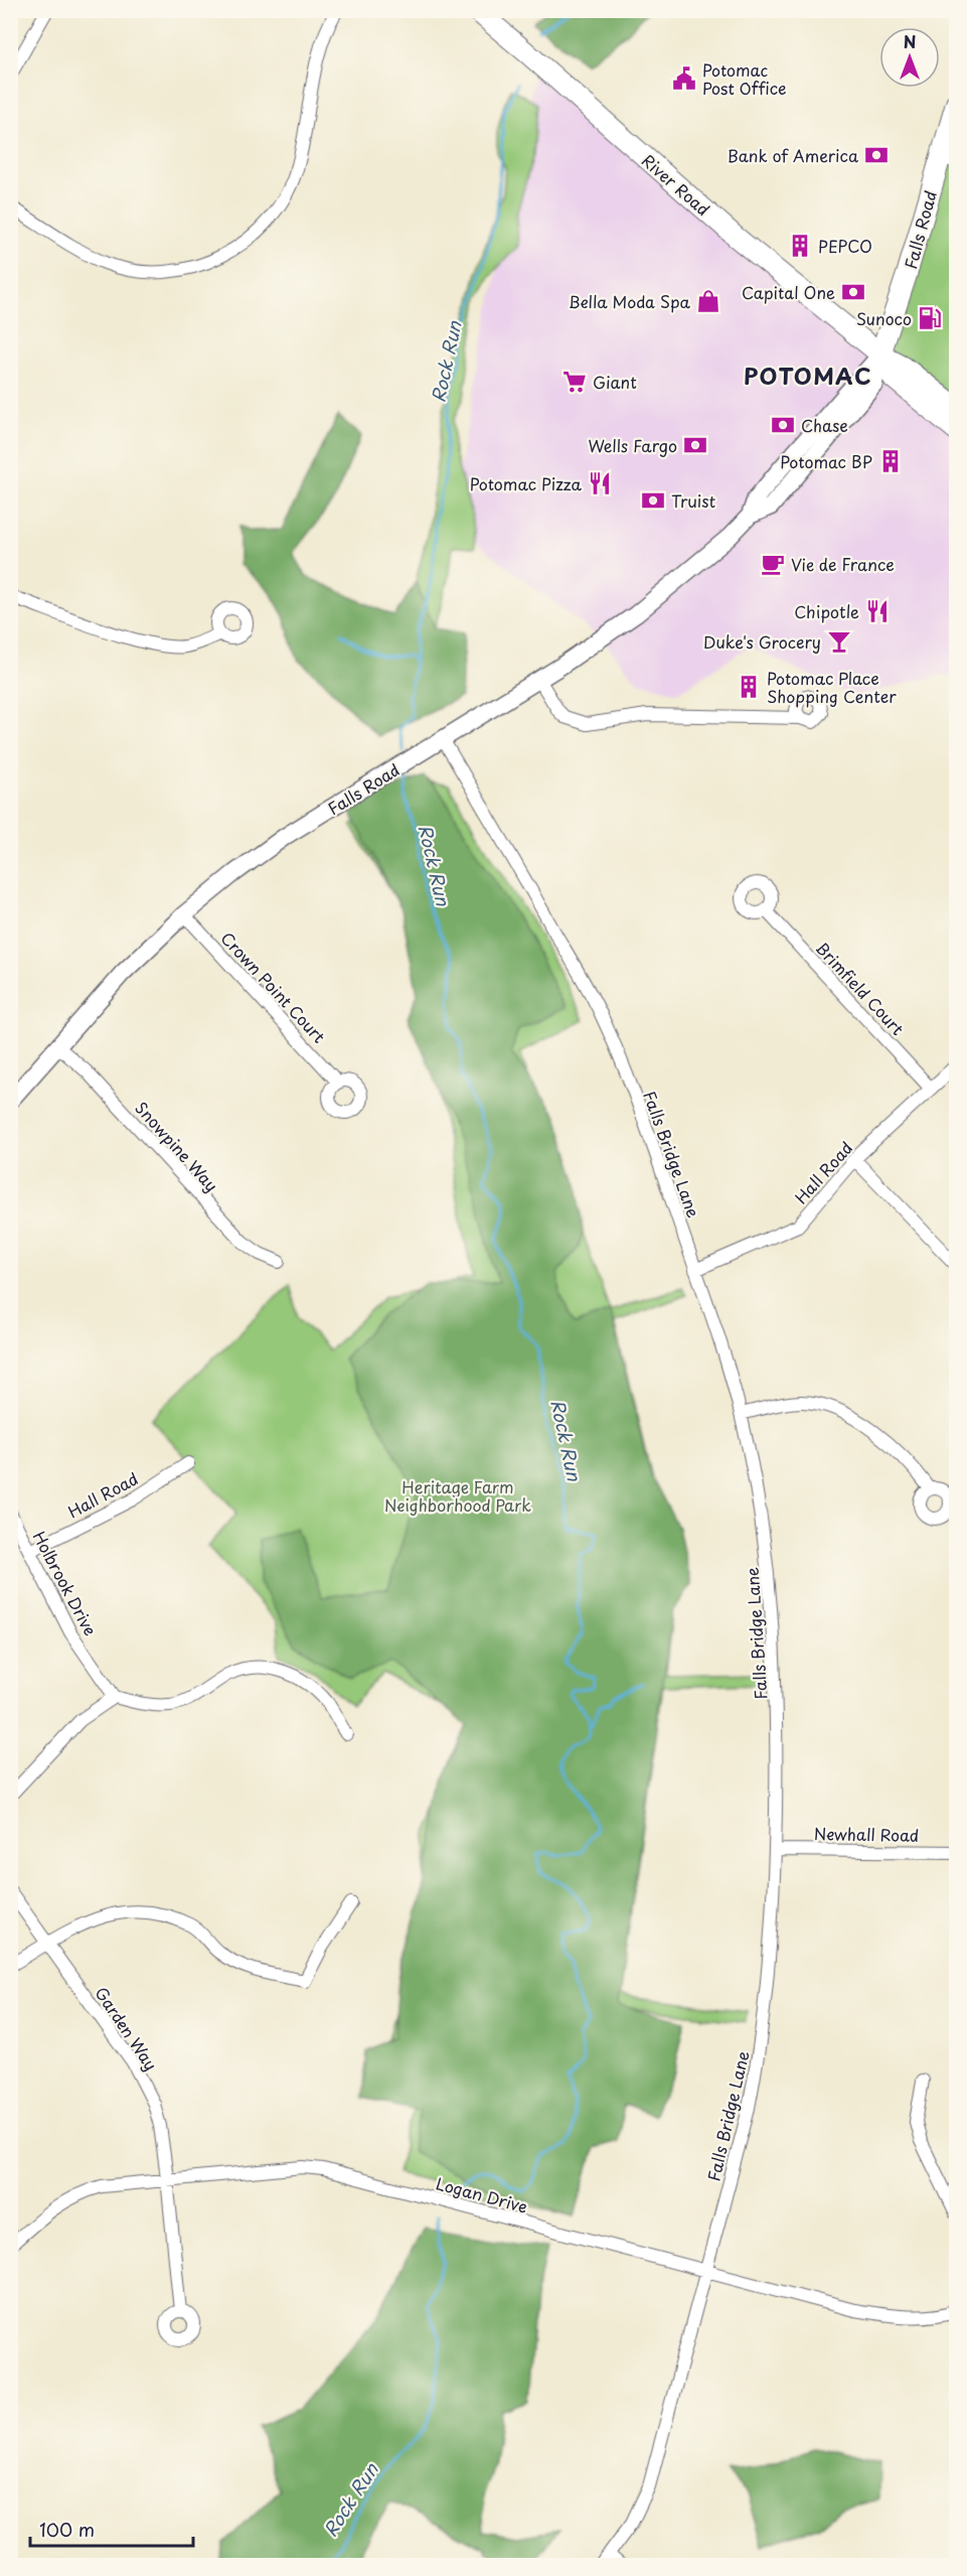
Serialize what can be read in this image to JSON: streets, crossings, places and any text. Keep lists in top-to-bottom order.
{
  "streets": {
    "main road": ["River Road", "Falls Road"],
    "street": [
      "Crown Point Court",
      "Brimfield Court",
      "Snowpine Way",
      "Falls Bridge Lane",
      "Hall Road",
      "Holbrook Drive",
      "Newhall Road",
      "Garden Way",
      "Logan Drive"
    ]
  },
  "crossings": [
    ["River Road", "Falls Road"],
    ["Falls Road", "Crown Point Court"],
    ["Falls Road", "Snowpine Way"],
    ["Falls Road", "Falls Bridge Lane"],
    ["Brimfield Court", "Hall Road"],
    ["Falls Bridge Lane", "Hall Road"],
    ["Falls Bridge Lane", "Newhall Road"],
    ["Falls Bridge Lane", "Logan Drive"],
    ["Hall Road", "Holbrook Drive"],
    ["Garden Way", "Logan Drive"]
  ],
  "districts": ["POTOMAC"],
  "water": ["Rock Run"],
  "parks": ["Heritage Farm Neighborhood Park"],
  "places": {
    "public building": ["Potomac Post Office"],
    "bank": [
      "Bank of America",
      "Capital One",
      "Chase",
      "Wells Fargo",
      "Truist"
    ],
    "building": ["PEPCO", "Potomac BP", "Potomac Place Shopping Center"],
    "shop": ["Bella Moda Spa"],
    "fuel station": ["Sunoco"],
    "supermarket": ["Giant"],
    "restaurant": ["Potomac Pizza", "Chipotle"],
    "cafe": ["Vie de France"],
    "bar": ["Duke's Grocery"]
  },
  "scale_bar": "100 m",
  "north": "top"
}
